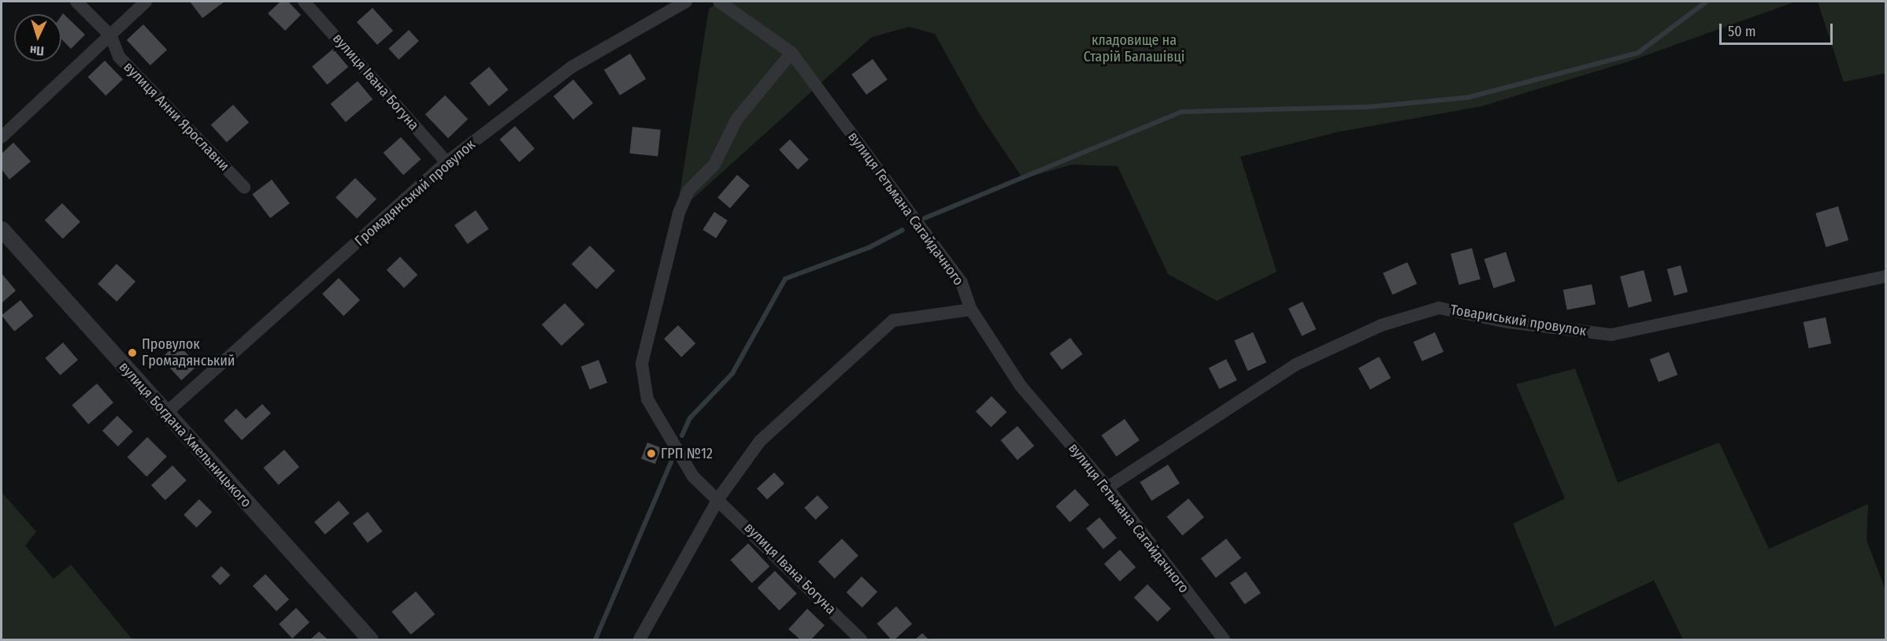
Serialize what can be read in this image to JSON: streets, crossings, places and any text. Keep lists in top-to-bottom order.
{
  "streets": {
    "street": [
      "вулиця Івана Богуна",
      "вулиця Анни Ярославни",
      "Громадянський провулок",
      "вулиця Гетьмана Сагайдачного",
      "Товариський провулок",
      "вулиця Богдана Хмельницького"
    ]
  },
  "crossings": [
    ["вулиця Івана Богуна", "Громадянський провулок"],
    ["Громадянський провулок", "вулиця Богдана Хмельницького"],
    ["вулиця Гетьмана Сагайдачного", "Товариський провулок"]
  ],
  "parks": ["кладовище на Старій Балашівці"],
  "places": ["Провулок Громадянський", "ГРП №12"],
  "scale_bar": "50 m",
  "north": "bottom"
}
